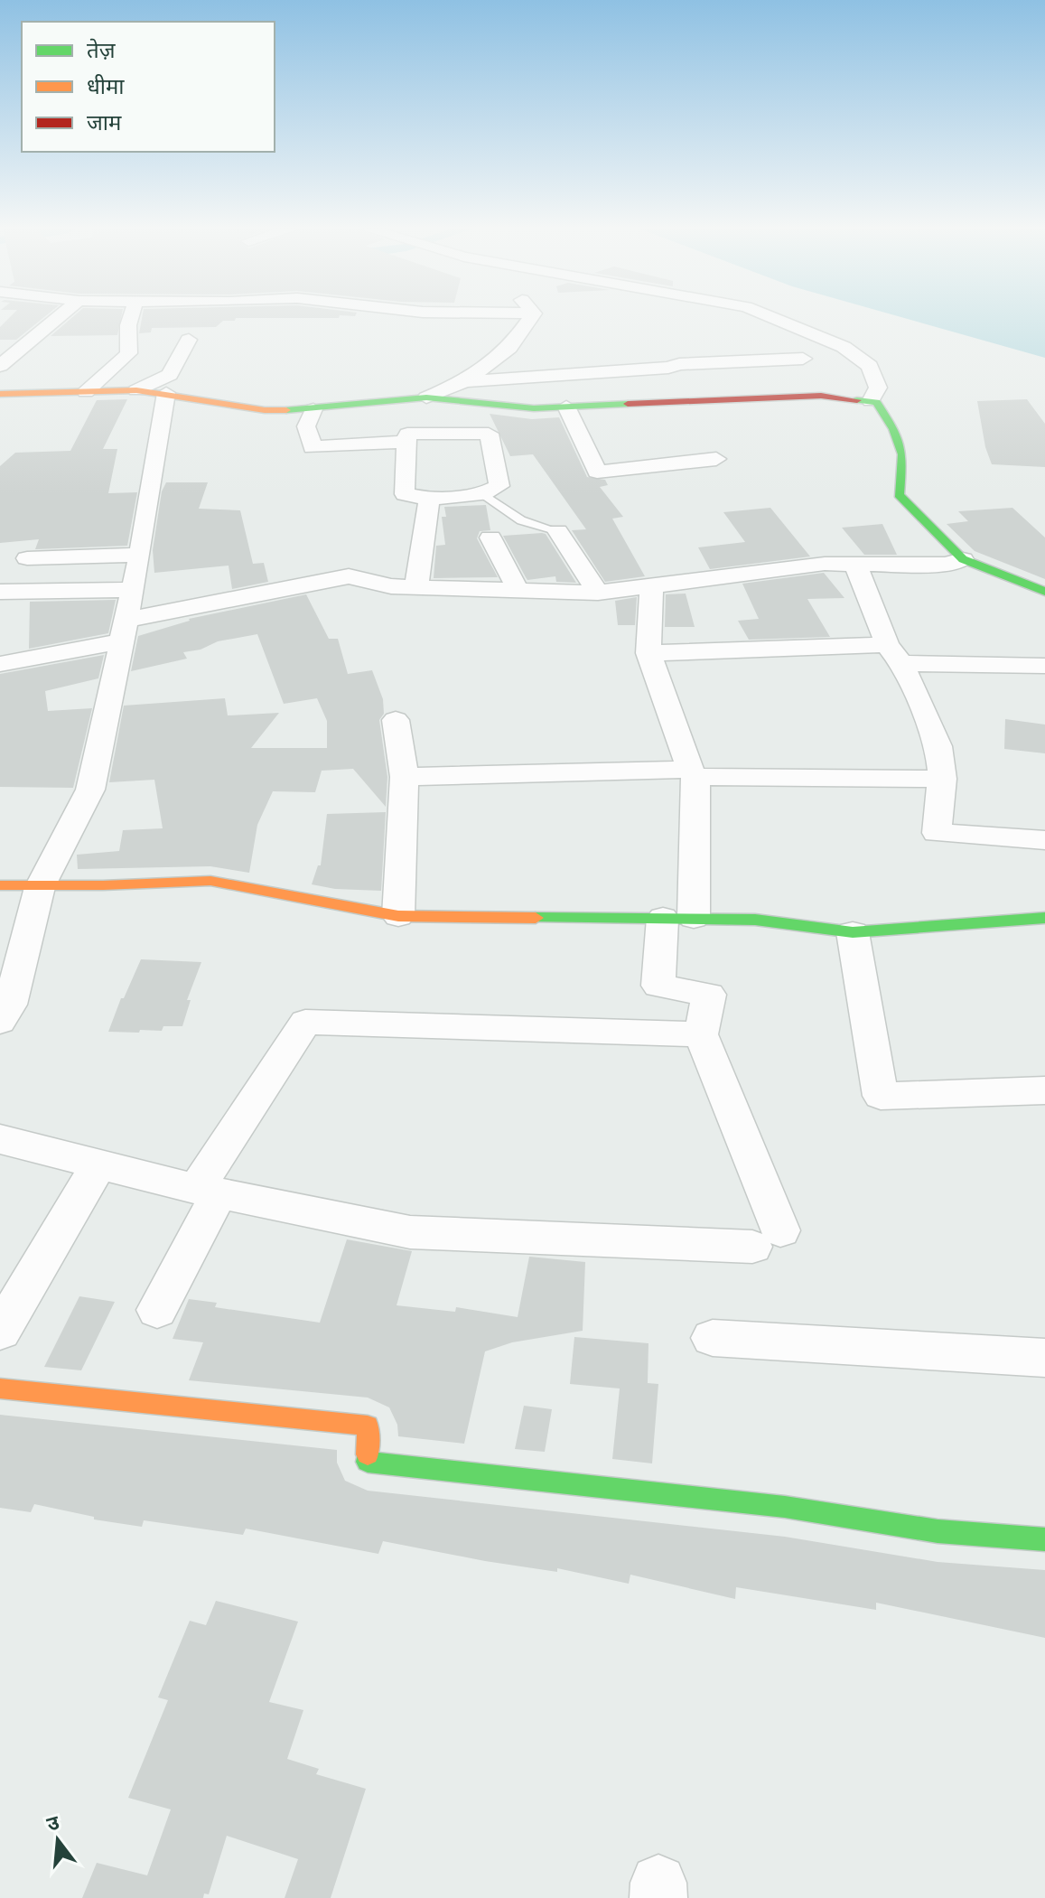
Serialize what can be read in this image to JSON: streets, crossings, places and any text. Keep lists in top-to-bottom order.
{
  "legend": ["तेज़", "धीमा", "जाम"],
  "north": "top"
}
